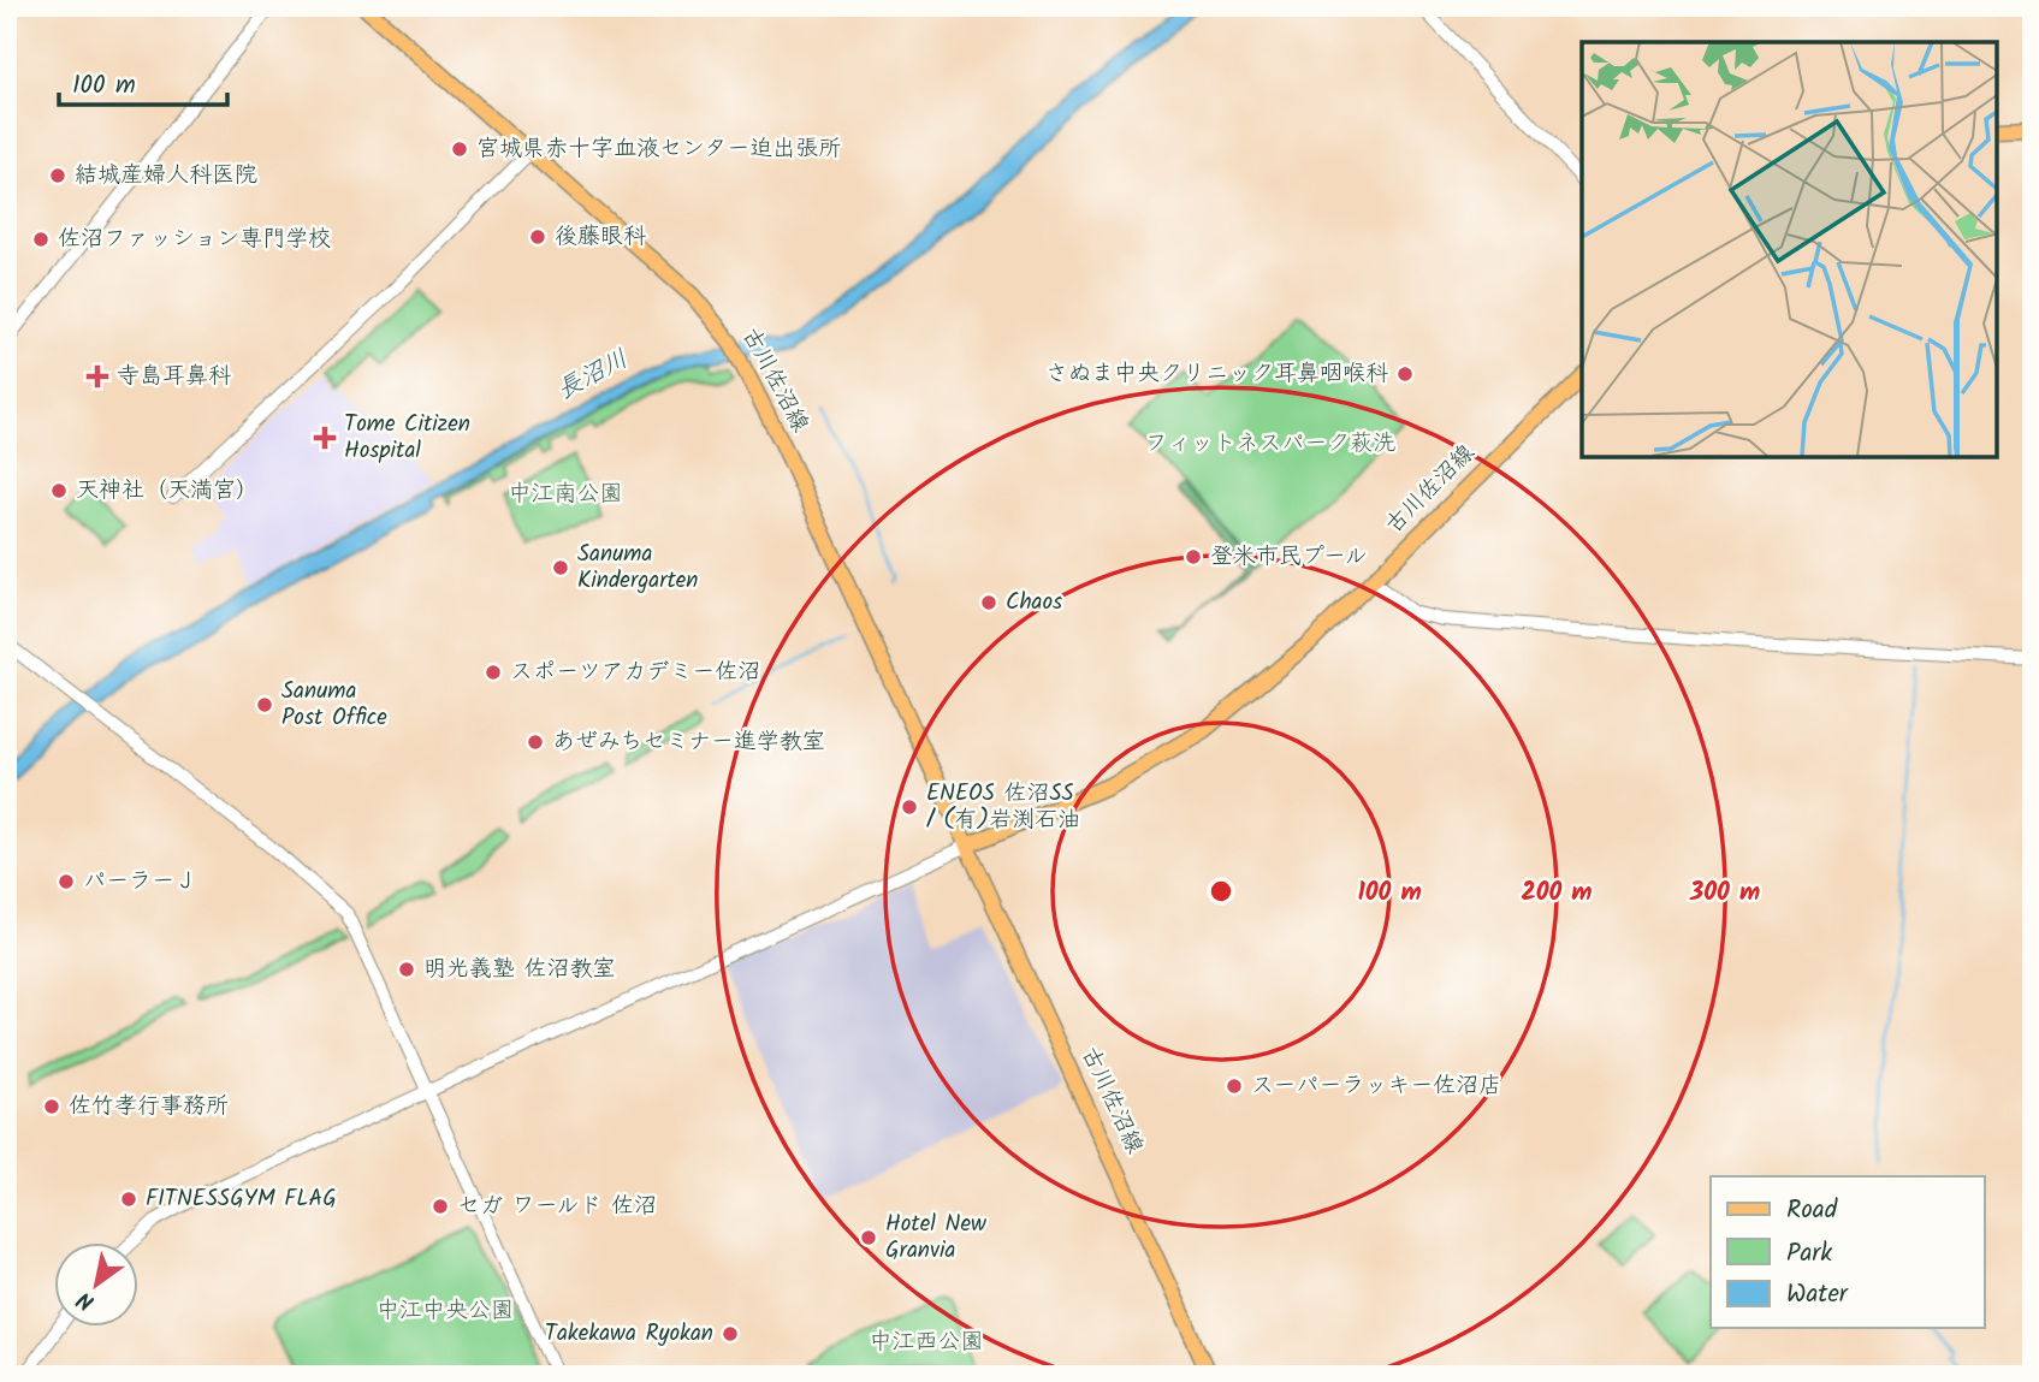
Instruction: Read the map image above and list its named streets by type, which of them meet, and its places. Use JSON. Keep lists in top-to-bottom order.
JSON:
{
  "streets": {
    "main road": ["古川佐沼線"]
  },
  "water": ["長沼川"],
  "parks": [
    "フィットネスパーク萩洗",
    "中江南公園",
    "中江中央公園",
    "中江西公園"
  ],
  "places": {
    "other": [
      "宮城県赤十字血液センター迫出張所",
      "結城産婦人科医院",
      "後藤眼科",
      "佐沼ファッション専門学校",
      "さぬま中央クリニック耳鼻咽喉科",
      "天神社（天満宮）",
      "登米市民プール",
      "Sanuma Kindergarten",
      "Chaos",
      "スポーツアカデミー佐沼",
      "Sanuma Post Office",
      "あぜみちセミナー進学教室",
      "ENEOS 佐沼SS / (有)岩渕石油",
      "パーラーＪ",
      "明光義塾 佐沼教室",
      "スーパーラッキー佐沼店",
      "佐竹孝行事務所",
      "FITNESSGYM FLAG",
      "セガ ワールド 佐沼",
      "Hotel New Granvia",
      "Takekawa Ryokan"
    ],
    "health": ["寺島耳鼻科", "Tome Citizen Hospital"]
  },
  "legend": ["Road", "Park", "Water"],
  "scale_bar": "100 m",
  "north": "bottom left",
  "rings": ["100 m", "200 m", "300 m"]
}
